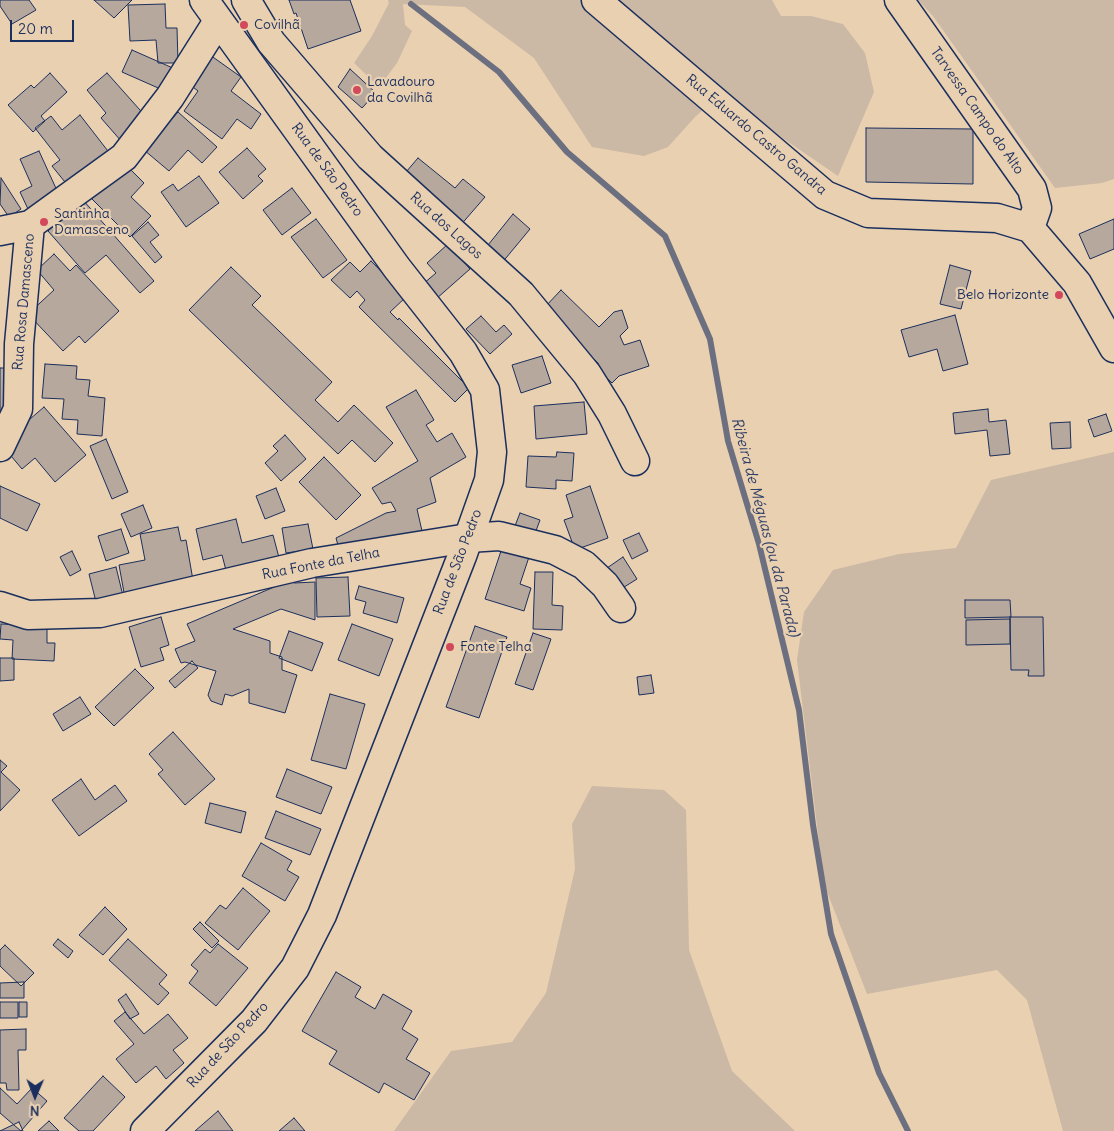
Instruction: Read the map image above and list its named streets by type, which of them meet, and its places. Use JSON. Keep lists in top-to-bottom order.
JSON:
{
  "streets": {
    "street": [
      "Tarvessa Campo do Alto",
      "Rua Eduardo Castro Gandra",
      "Rua de São Pedro",
      "Rua dos Lagos",
      "Rua Rosa Damasceno",
      "Rua Fonte da Telha"
    ]
  },
  "crossings": [
    ["Tarvessa Campo do Alto", "Rua Eduardo Castro Gandra"],
    ["Rua de São Pedro", "Rua Rosa Damasceno"],
    ["Rua de São Pedro", "Rua Fonte da Telha"]
  ],
  "water": ["Ribeira de Méguas (ou da Parada)"],
  "places": [
    "Covilhã",
    "Lavadouro da Covilhã",
    "Santinha Damasceno",
    "Belo Horizonte",
    "Fonte Telha"
  ],
  "scale_bar": "20 m",
  "north": "bottom"
}
